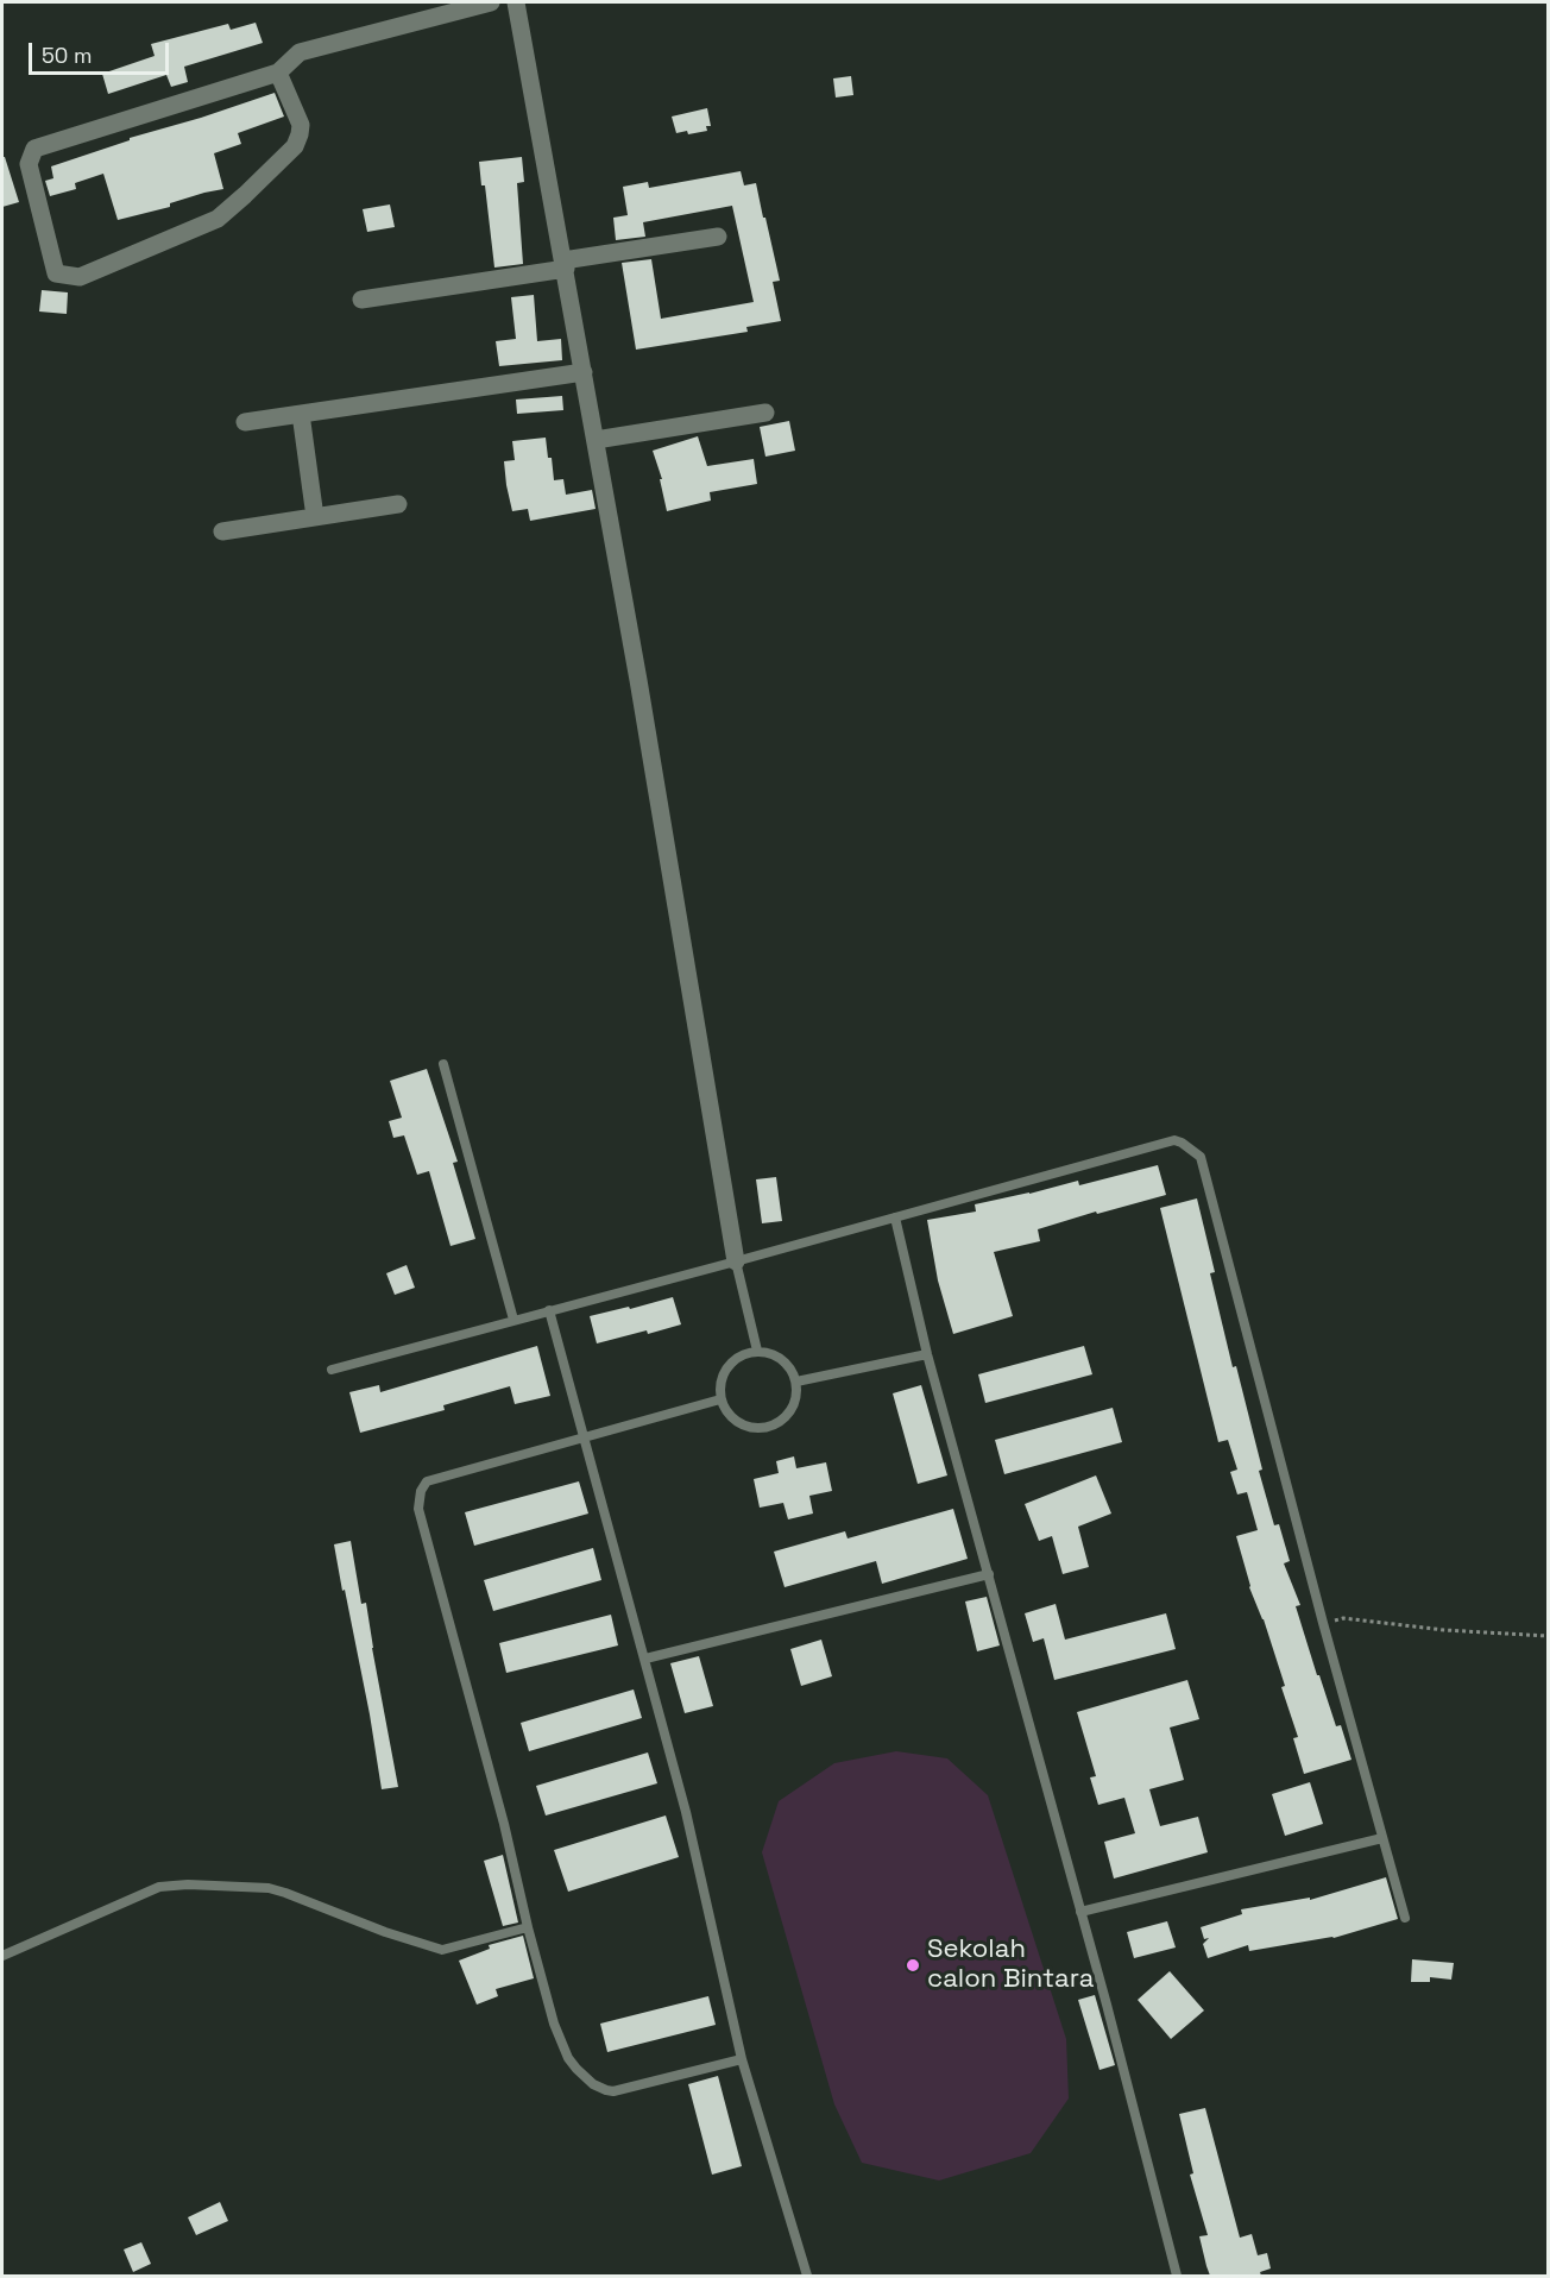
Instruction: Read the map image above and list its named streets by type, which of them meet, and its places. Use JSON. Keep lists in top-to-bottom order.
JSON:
{
  "places": ["Sekolah calon Bintara"],
  "scale_bar": "50 m"
}
